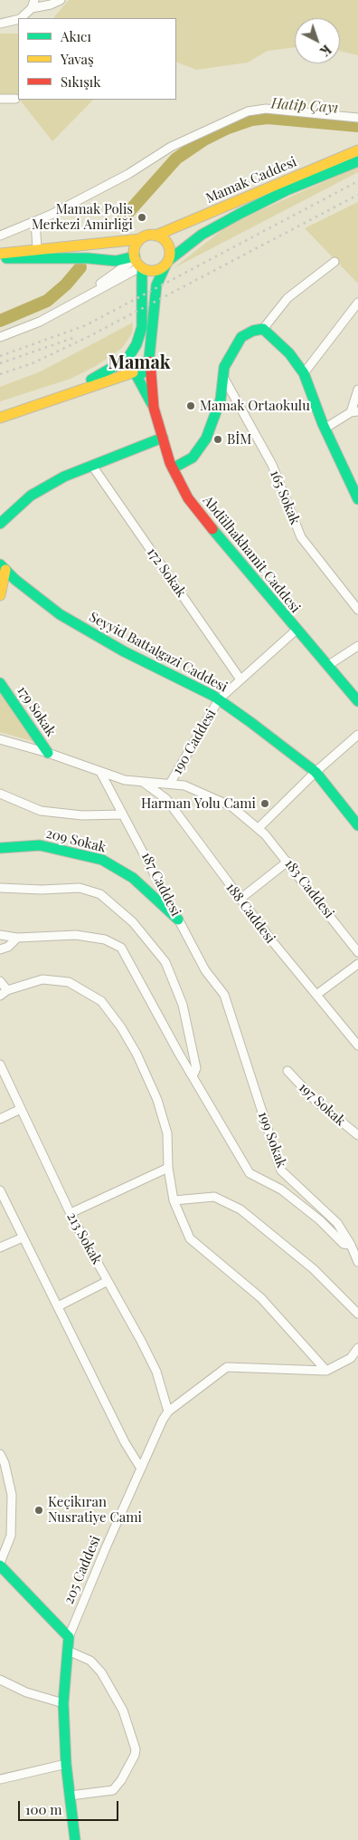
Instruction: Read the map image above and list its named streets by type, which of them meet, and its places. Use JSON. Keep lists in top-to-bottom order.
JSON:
{
  "streets": {
    "main road": [
      "Mamak Caddesi",
      "Abdülhakhamit Caddesi",
      "Seyyid Battalgazi Caddesi",
      "179 Sokak",
      "209 Sokak",
      "205 Caddesi"
    ],
    "street": [
      "165 Sokak",
      "172 Sokak",
      "190 Caddesi",
      "187 Caddesi",
      "183 Caddesi",
      "188 Caddesi",
      "197 Sokak",
      "199 Sokak",
      "213 Sokak"
    ]
  },
  "crossings": [
    ["Mamak Caddesi", "Abdülhakhamit Caddesi"],
    ["Abdülhakhamit Caddesi", "190 Caddesi"],
    ["172 Sokak", "190 Caddesi"],
    ["Seyyid Battalgazi Caddesi", "190 Caddesi"],
    ["179 Sokak", "190 Caddesi"],
    ["179 Sokak", "187 Caddesi"],
    ["179 Sokak", "183 Caddesi"],
    ["179 Sokak", "188 Caddesi"],
    ["190 Caddesi", "183 Caddesi"],
    ["209 Sokak", "187 Caddesi"],
    ["187 Caddesi", "199 Sokak"],
    ["213 Sokak", "205 Caddesi"]
  ],
  "districts": ["Mamak"],
  "water": ["Hatip Çayı"],
  "places": [
    "Mamak Polis Merkezi Amirliği",
    "Mamak Ortaokulu",
    "BİM",
    "Harman Yolu Cami",
    "Keçikıran Nusratiye Cami"
  ],
  "legend": ["Akıcı", "Yavaş", "Sıkışık"],
  "scale_bar": "100 m",
  "north": "bottom right"
}
